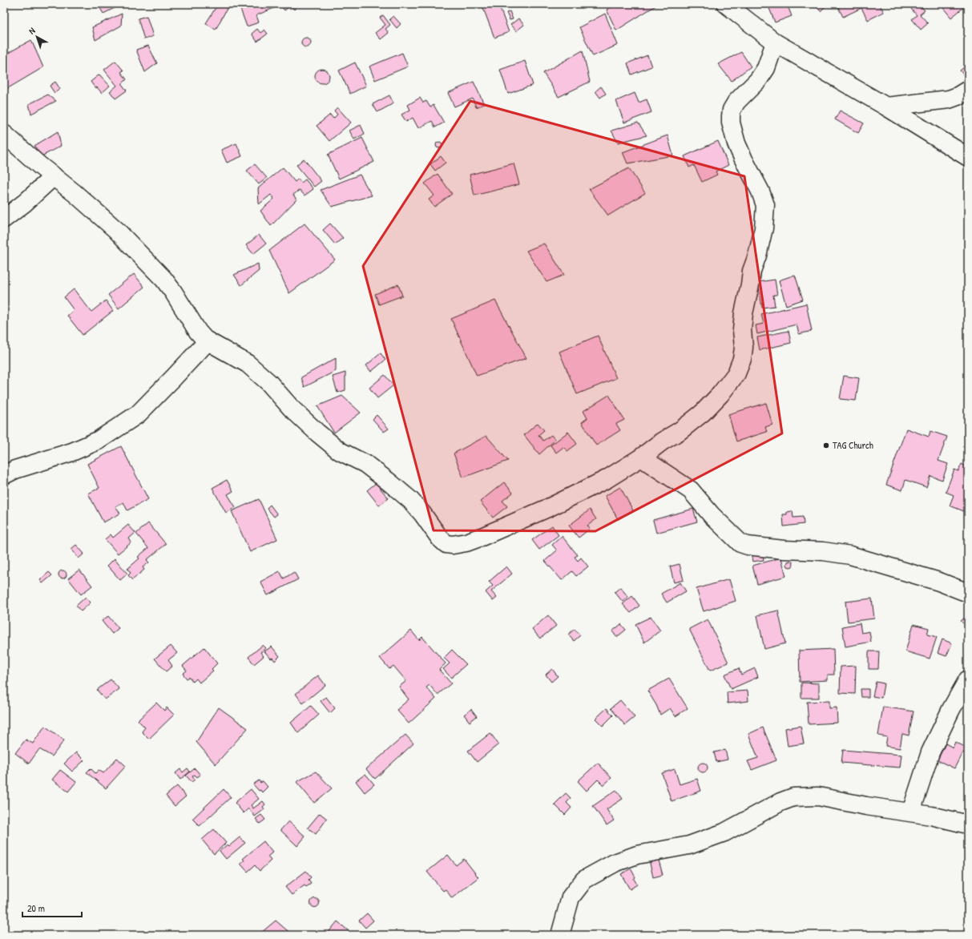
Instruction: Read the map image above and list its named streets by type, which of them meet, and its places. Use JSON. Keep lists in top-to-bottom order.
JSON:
{
  "places": ["TAG Church"],
  "scale_bar": "20 m",
  "north": "top left"
}
